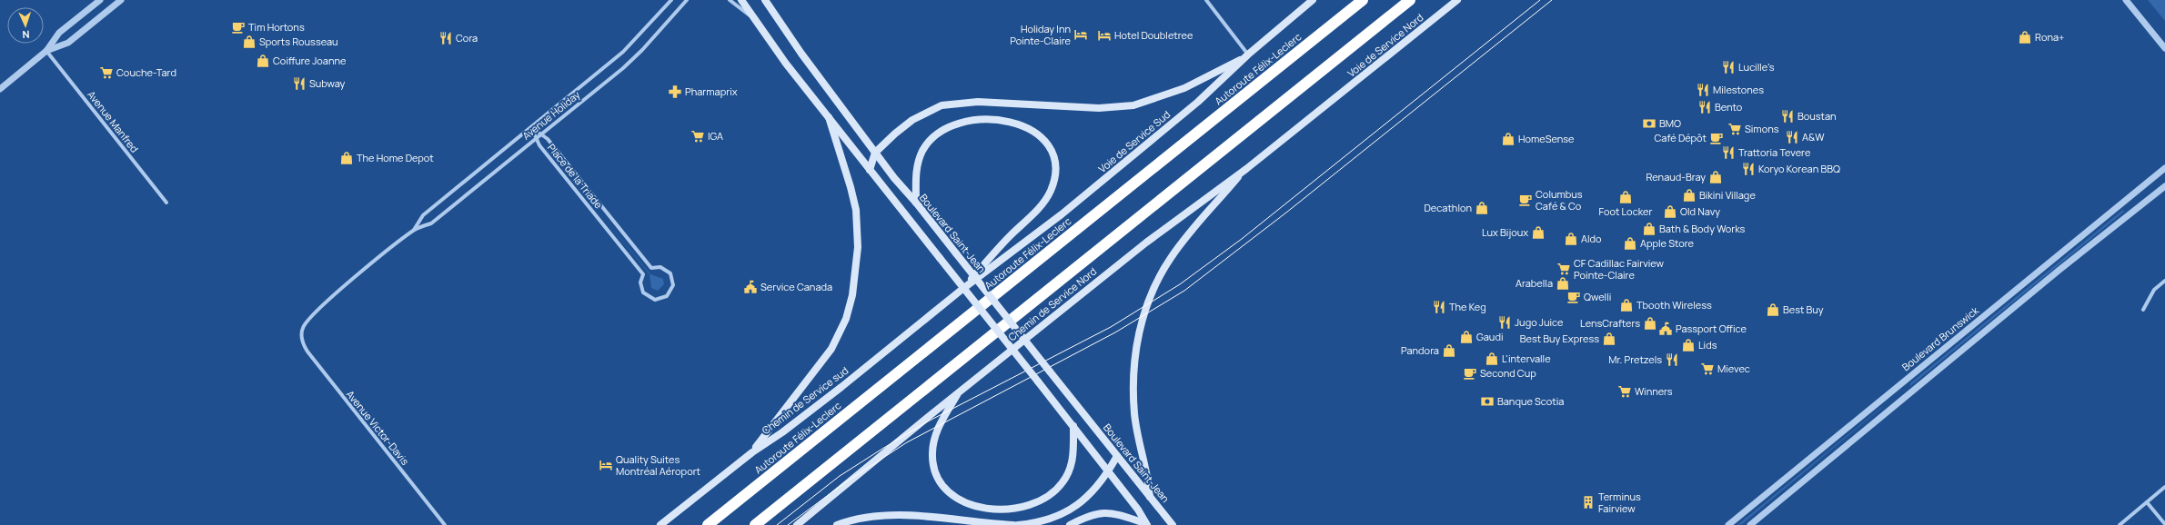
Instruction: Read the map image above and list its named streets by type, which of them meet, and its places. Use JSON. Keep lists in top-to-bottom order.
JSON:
{
  "streets": {
    "highway": ["Autoroute Félix-Leclerc"],
    "main road": [
      "Voie de Service Nord",
      "Voie de Service Sud",
      "Boulevard Saint-Jean",
      "Chemin de Service Nord",
      "Chemin de Service sud"
    ],
    "street": [
      "Avenue Holiday",
      "Avenue Manfred",
      "Place de la Triade",
      "Boulevard Brunswick",
      "Avenue Victor-Davis"
    ]
  },
  "crossings": [
    ["Voie de Service Nord", "Chemin de Service Nord"],
    ["Avenue Holiday", "Place de la Triade"],
    ["Avenue Holiday", "Avenue Victor-Davis"],
    ["Voie de Service Sud", "Chemin de Service sud"]
  ],
  "places": {
    "cafe": [
      "Tim Hortons",
      "Café Dépôt",
      "Columbus Café & Co",
      "Qwelli",
      "Second Cup"
    ],
    "hotel": ["Holiday Inn Pointe-Claire", "Hotel Doubletree", "Quality Suites Montréal Aéroport"],
    "shop": [
      "Rona+",
      "Sports Rousseau",
      "Coiffure Joanne",
      "HomeSense",
      "The Home Depot",
      "Renaud-Bray",
      "Bikini Village",
      "Foot Locker",
      "Decathlon",
      "Old Navy",
      "Bath & Body Works",
      "Lux Bijoux",
      "Aldo",
      "Apple Store",
      "Arabella",
      "Tbooth Wireless",
      "Best Buy",
      "LensCrafters",
      "Gaudi",
      "Best Buy Express",
      "Lids",
      "Pandora",
      "L'intervalle"
    ],
    "restaurant": [
      "Cora",
      "Lucille's",
      "Subway",
      "Milestones",
      "Bento",
      "Boustan",
      "A&W",
      "Trattoria Tevere",
      "Koryo Korean BBQ",
      "The Keg",
      "Jugo Juice",
      "Mr. Pretzels"
    ],
    "supermarket": [
      "Couche-Tard",
      "Simons",
      "IGA",
      "CF Cadillac Fairview Pointe-Claire",
      "Mievec",
      "Winners"
    ],
    "pharmacy": ["Pharmaprix"],
    "bank": ["BMO", "Banque Scotia"],
    "public building": ["Service Canada", "Passport Office"],
    "building": ["Terminus Fairview"]
  },
  "north": "bottom"
}
